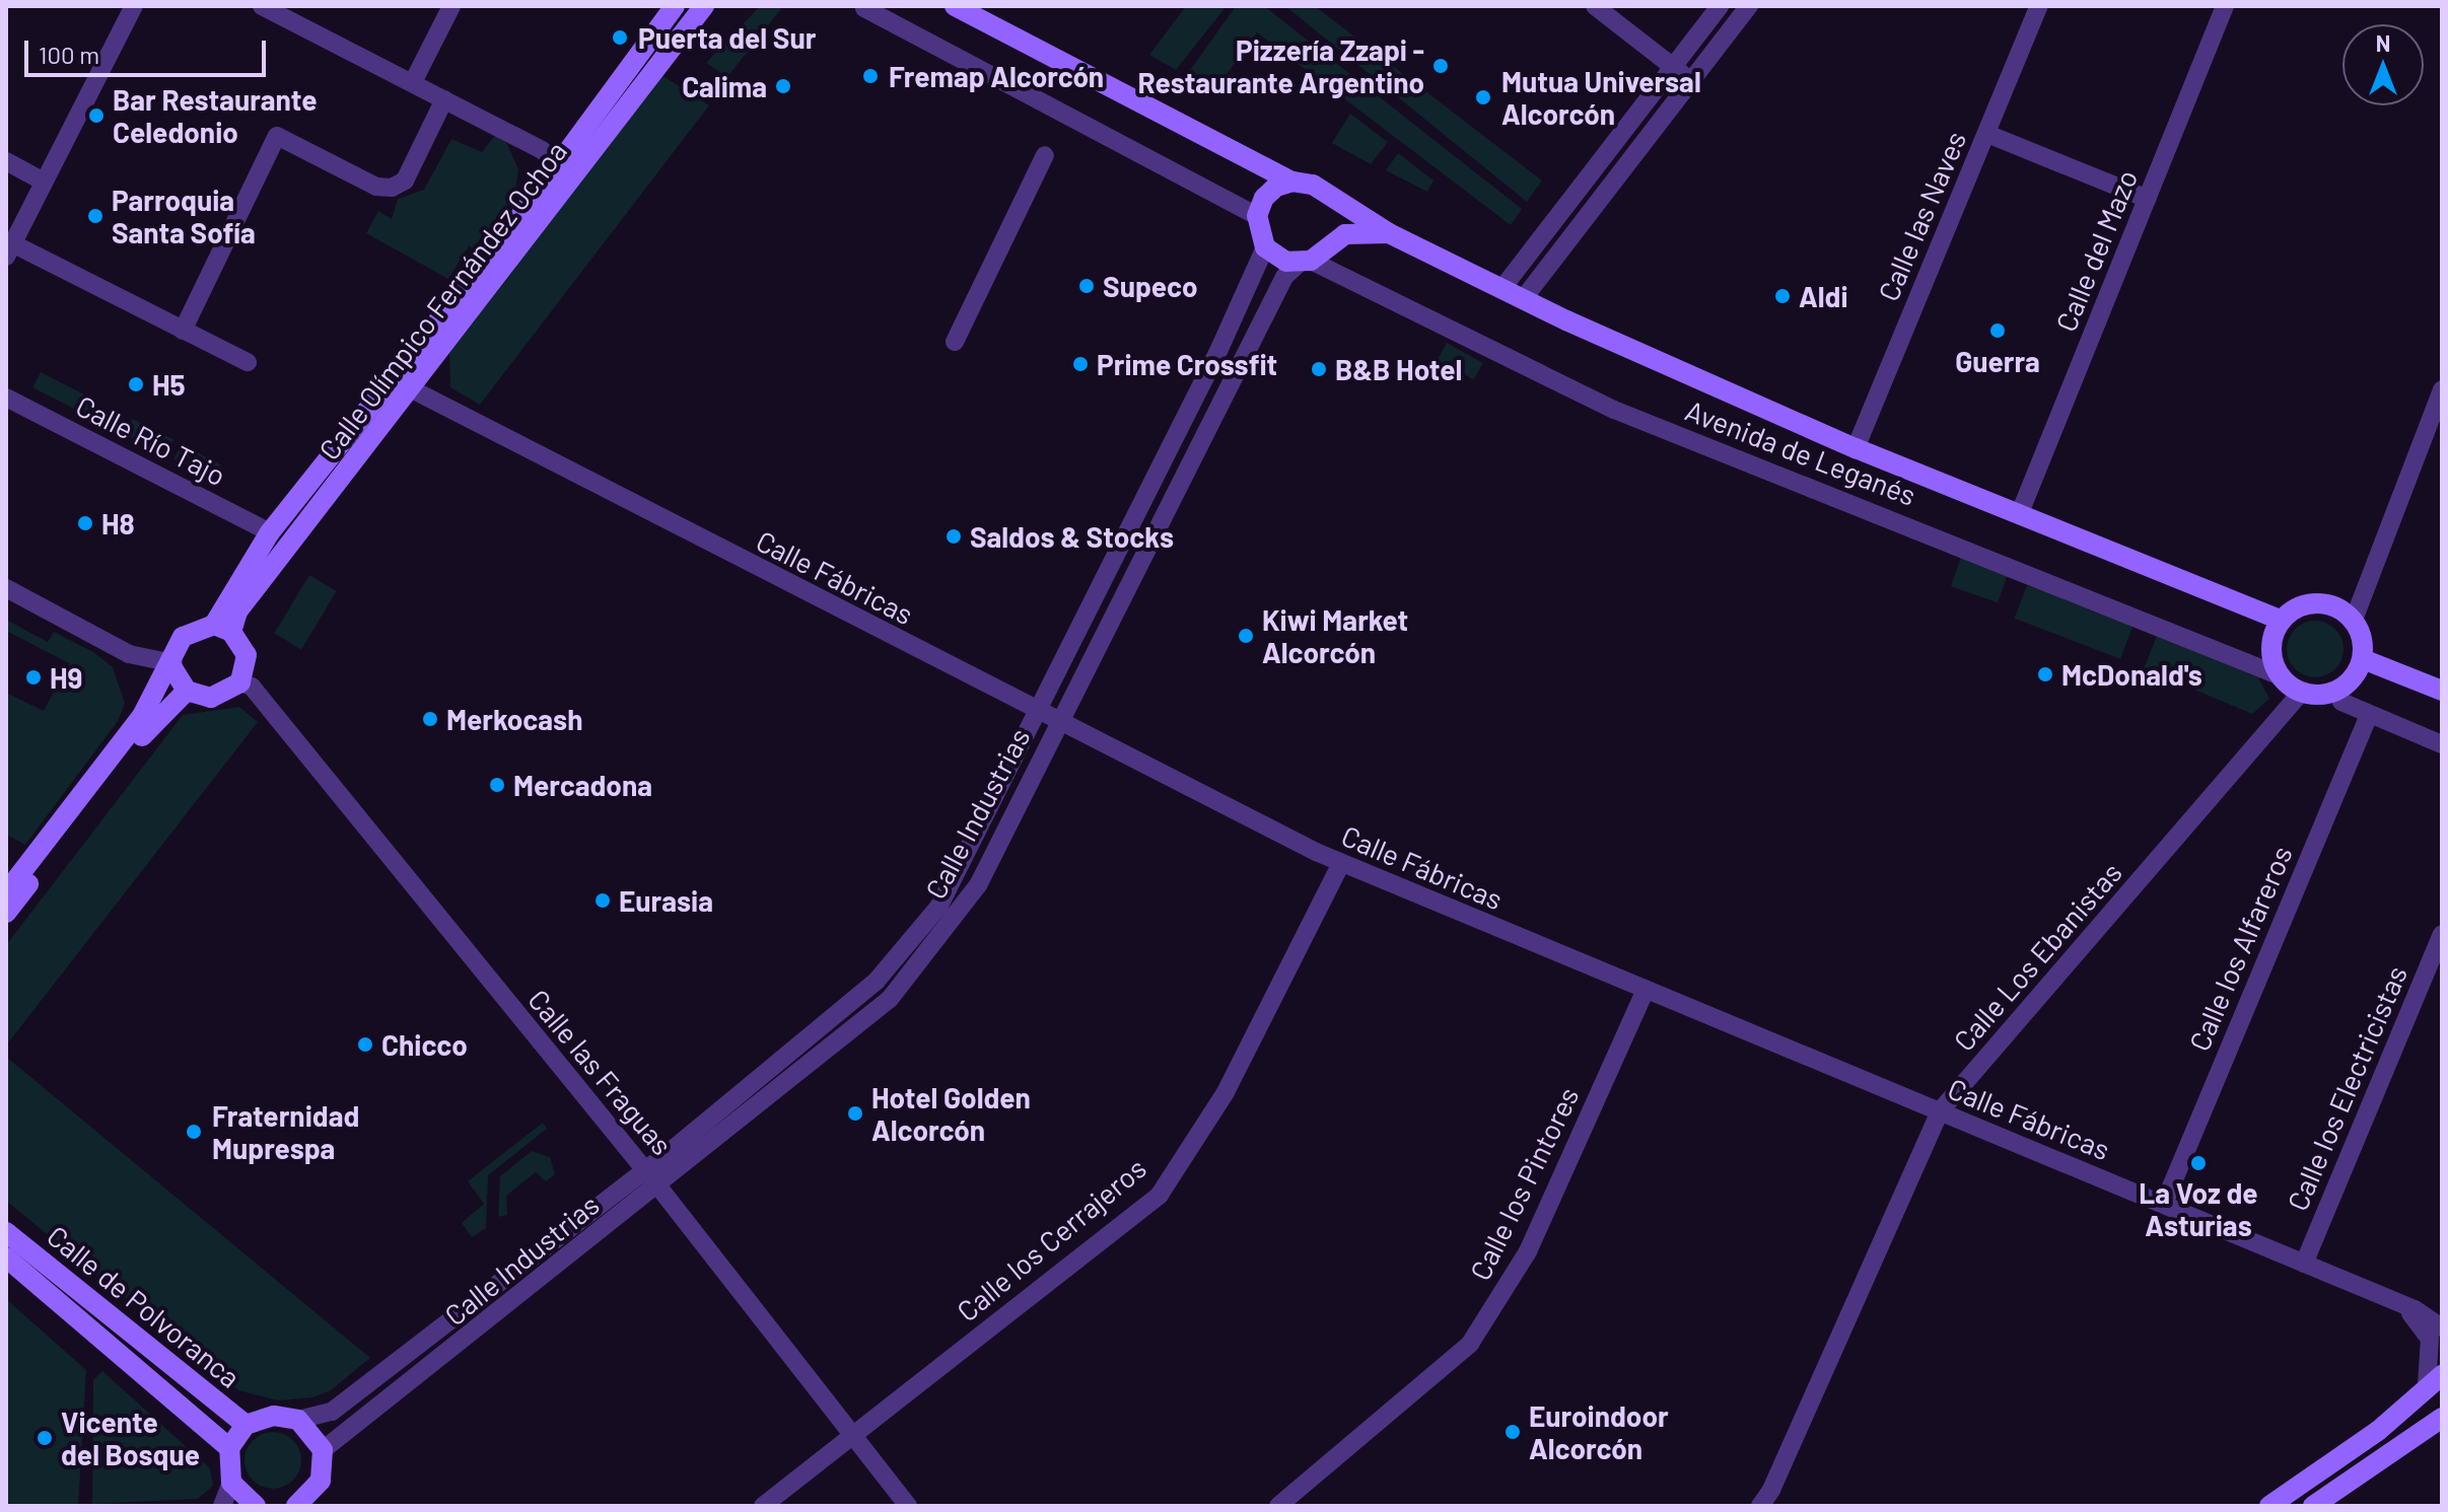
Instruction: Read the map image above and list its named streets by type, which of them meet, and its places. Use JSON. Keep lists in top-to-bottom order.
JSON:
{
  "streets": {
    "street": [
      "Calle las Naves",
      "Calle del Mazo",
      "Calle Olímpico Fernández Ochoa",
      "Calle Río Tajo",
      "Avenida de Leganés",
      "Calle Fábricas",
      "Calle Industrias",
      "Calle los Alfareros",
      "Calle Los Ebanistas",
      "Calle las Fraguas",
      "Calle los Electricistas",
      "Calle los Pintores",
      "Calle los Cerrajeros",
      "Calle de Polvoranca"
    ]
  },
  "crossings": [
    ["Calle las Naves", "Avenida de Leganés"],
    ["Calle del Mazo", "Avenida de Leganés"],
    ["Calle Olímpico Fernández Ochoa", "Calle Río Tajo"],
    ["Calle Olímpico Fernández Ochoa", "Calle Fábricas"],
    ["Calle Olímpico Fernández Ochoa", "Calle las Fraguas"],
    ["Avenida de Leganés", "Calle Industrias"],
    ["Avenida de Leganés", "Calle Los Ebanistas"],
    ["Calle Fábricas", "Calle Industrias"],
    ["Calle Fábricas", "Calle los Alfareros"],
    ["Calle Fábricas", "Calle Los Ebanistas"],
    ["Calle Fábricas", "Calle los Electricistas"],
    ["Calle Fábricas", "Calle los Pintores"],
    ["Calle Fábricas", "Calle los Cerrajeros"],
    ["Calle Industrias", "Calle las Fraguas"],
    ["Calle las Fraguas", "Calle los Cerrajeros"]
  ],
  "places": [
    "Puerta del Sur",
    "Pizzería Zzapi - Restaurante Argentino",
    "Fremap Alcorcón",
    "Calima",
    "Mutua Universal Alcorcón",
    "Bar Restaurante Celedonio",
    "Parroquia Santa Sofía",
    "Supeco",
    "Aldi",
    "Guerra",
    "Prime Crossfit",
    "B&B Hotel",
    "H5",
    "H8",
    "Saldos & Stocks",
    "Kiwi Market Alcorcón",
    "McDonald's",
    "H9",
    "Merkocash",
    "Mercadona",
    "Eurasia",
    "Chicco",
    "Hotel Golden Alcorcón",
    "Fraternidad Muprespa",
    "La Voz de Asturias",
    "Euroindoor Alcorcón",
    "Vicente del Bosque"
  ],
  "scale_bar": "100 m",
  "north": "top"
}
